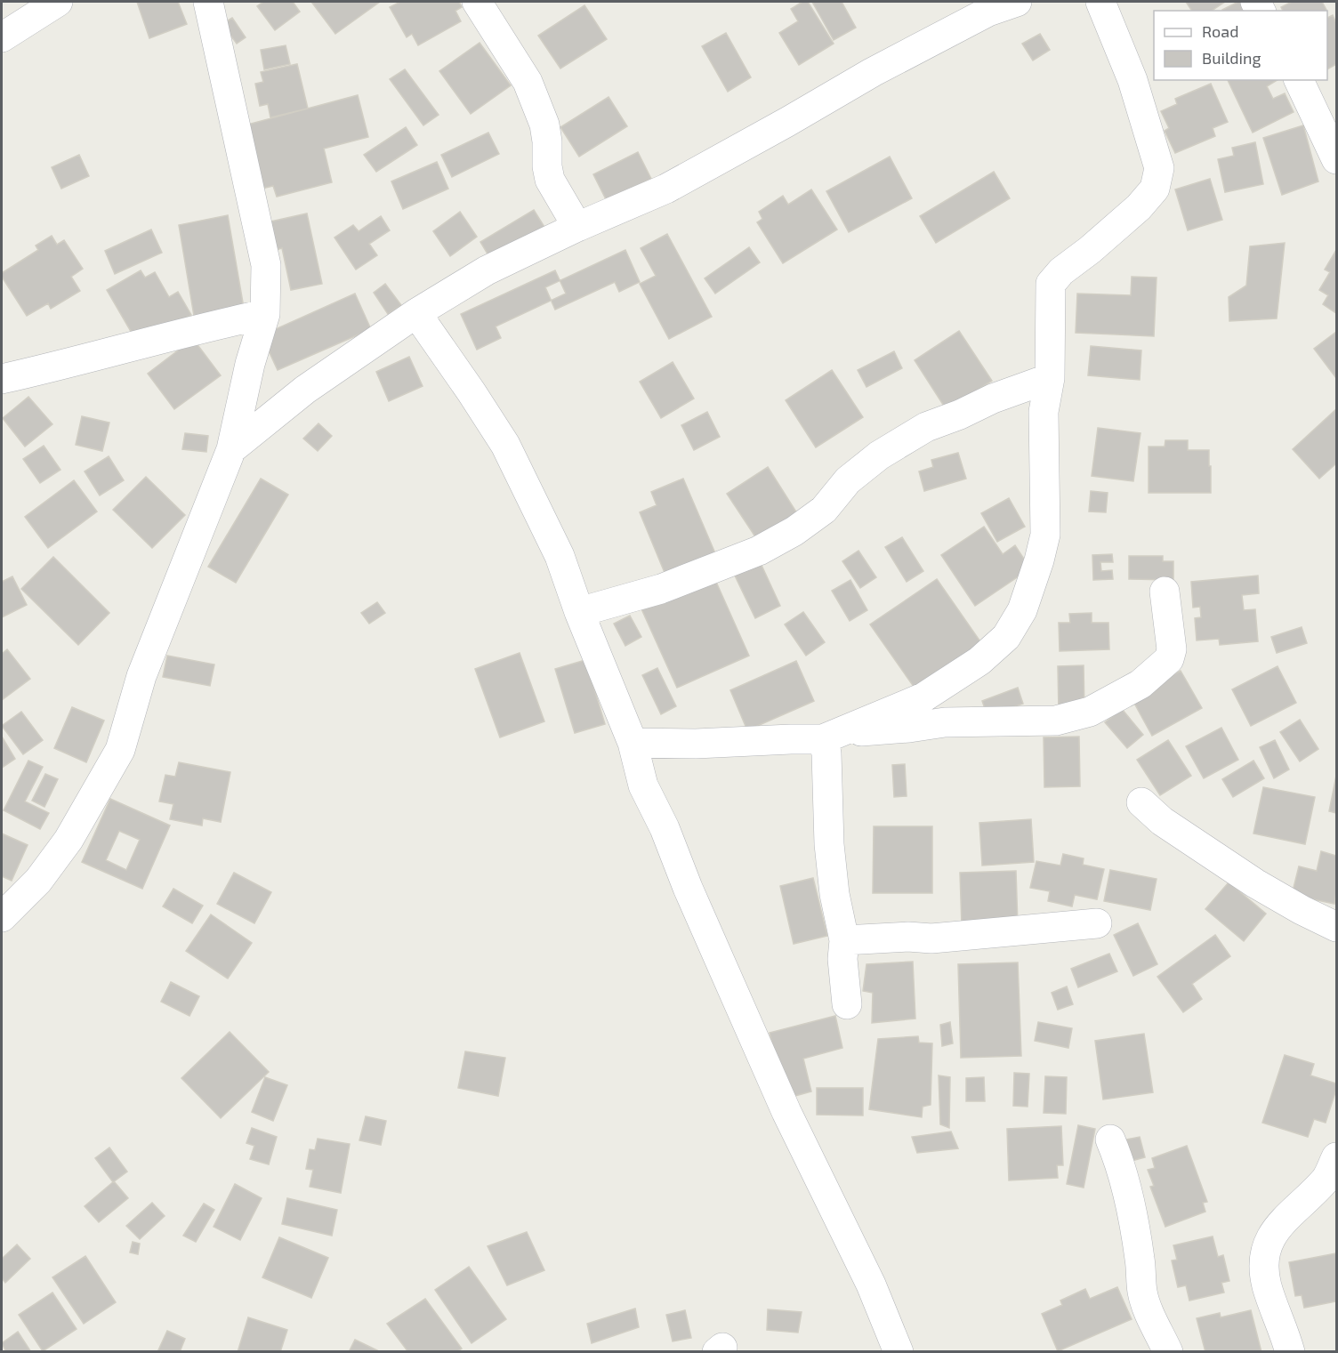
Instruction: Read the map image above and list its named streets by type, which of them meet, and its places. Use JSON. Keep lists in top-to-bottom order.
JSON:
{
  "legend": ["Road", "Building"]
}
